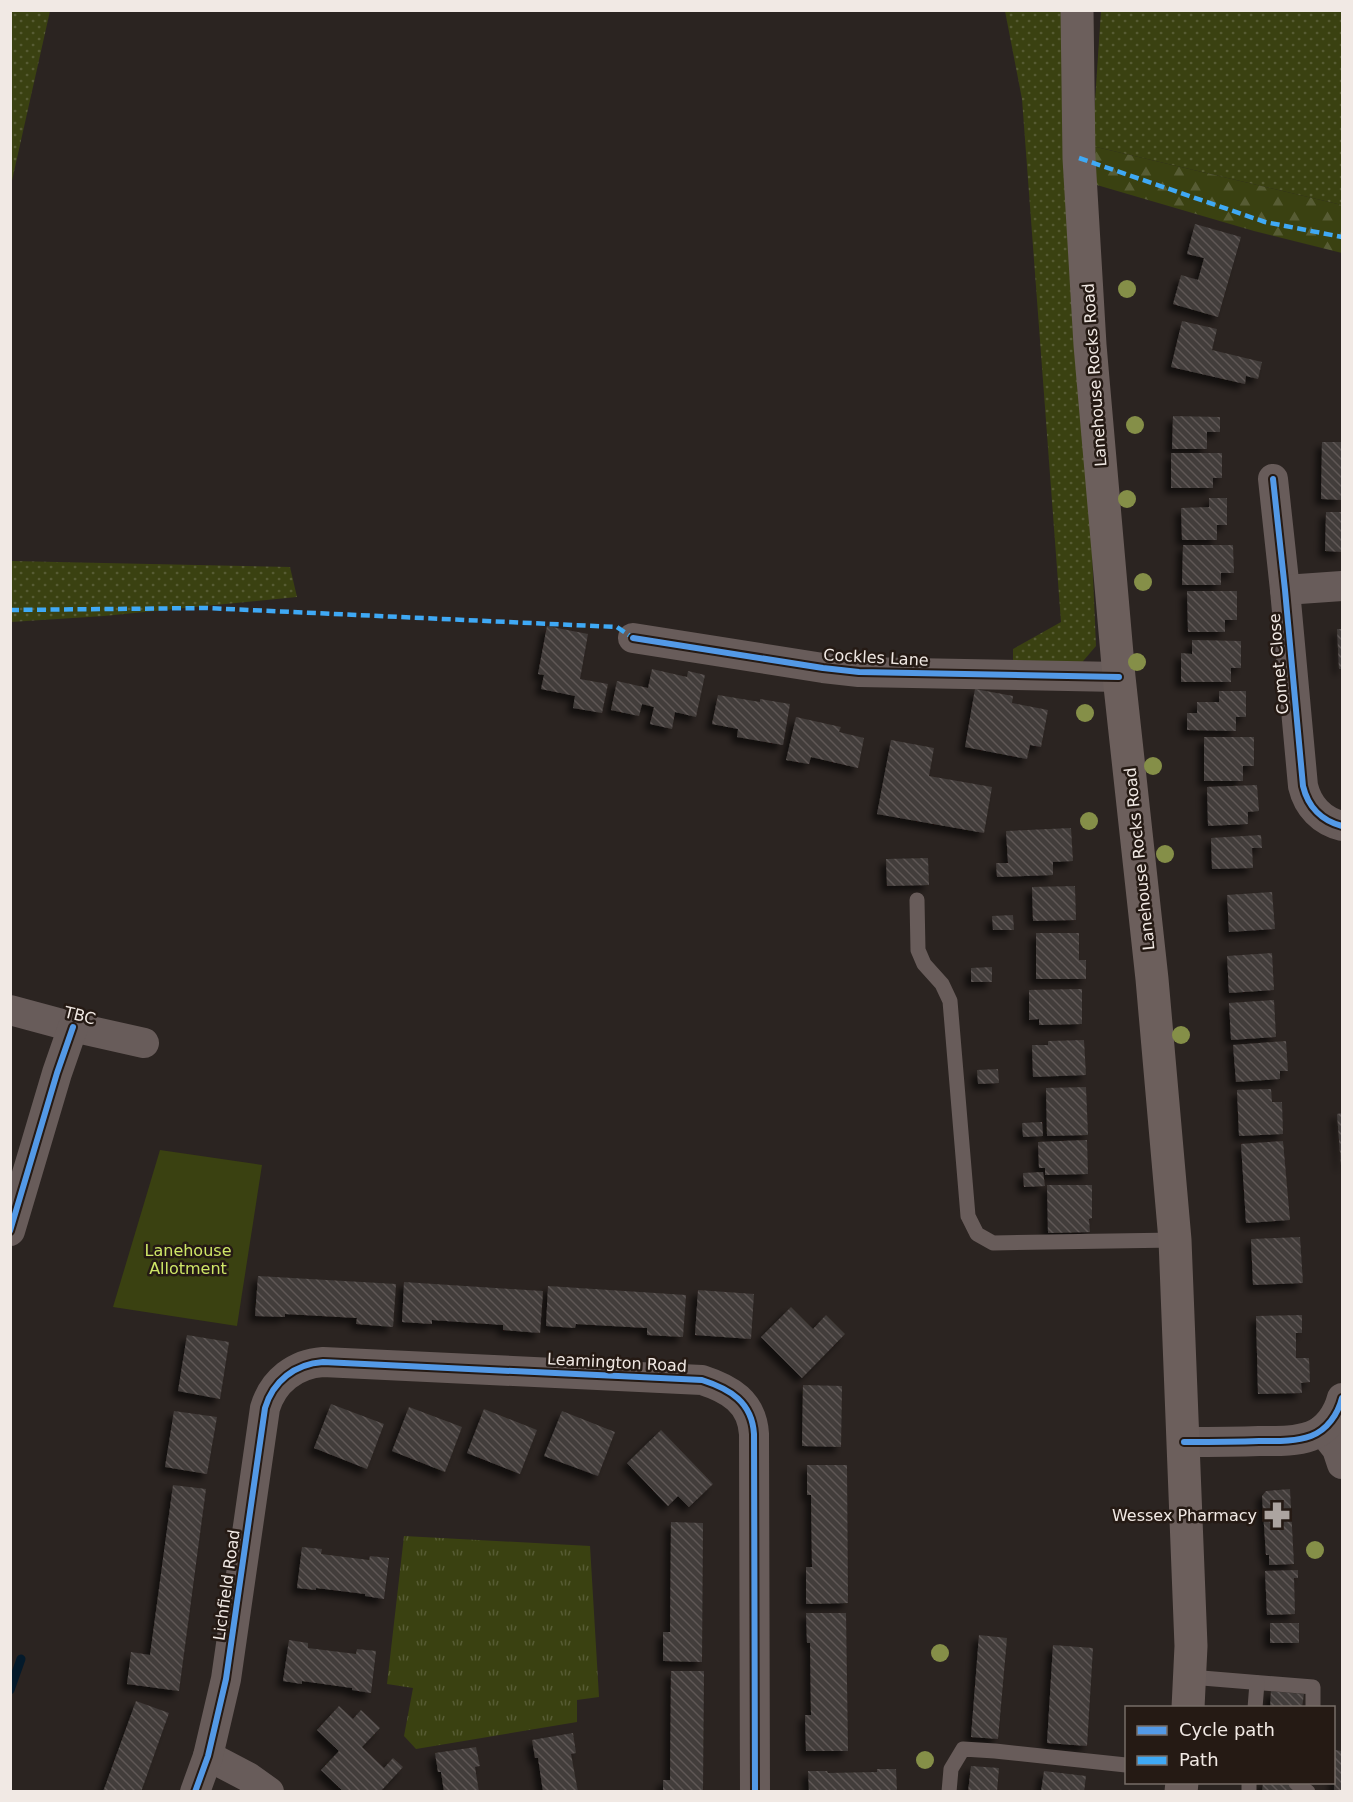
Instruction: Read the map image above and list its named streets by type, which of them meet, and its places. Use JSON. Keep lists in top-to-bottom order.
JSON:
{
  "streets": {
    "main road": ["Lanehouse Rocks Road"],
    "street": [
      "Cockles Lane",
      "Comet Close",
      "TBC",
      "Leamington Road",
      "Lichfield Road"
    ]
  },
  "crossings": [
    ["Lanehouse Rocks Road", "Cockles Lane"],
    ["Leamington Road", "Lichfield Road"]
  ],
  "parks": ["Lanehouse Allotment"],
  "places": {
    "pharmacy": ["Wessex Pharmacy"]
  },
  "legend": ["Cycle path", "Path"]
}
